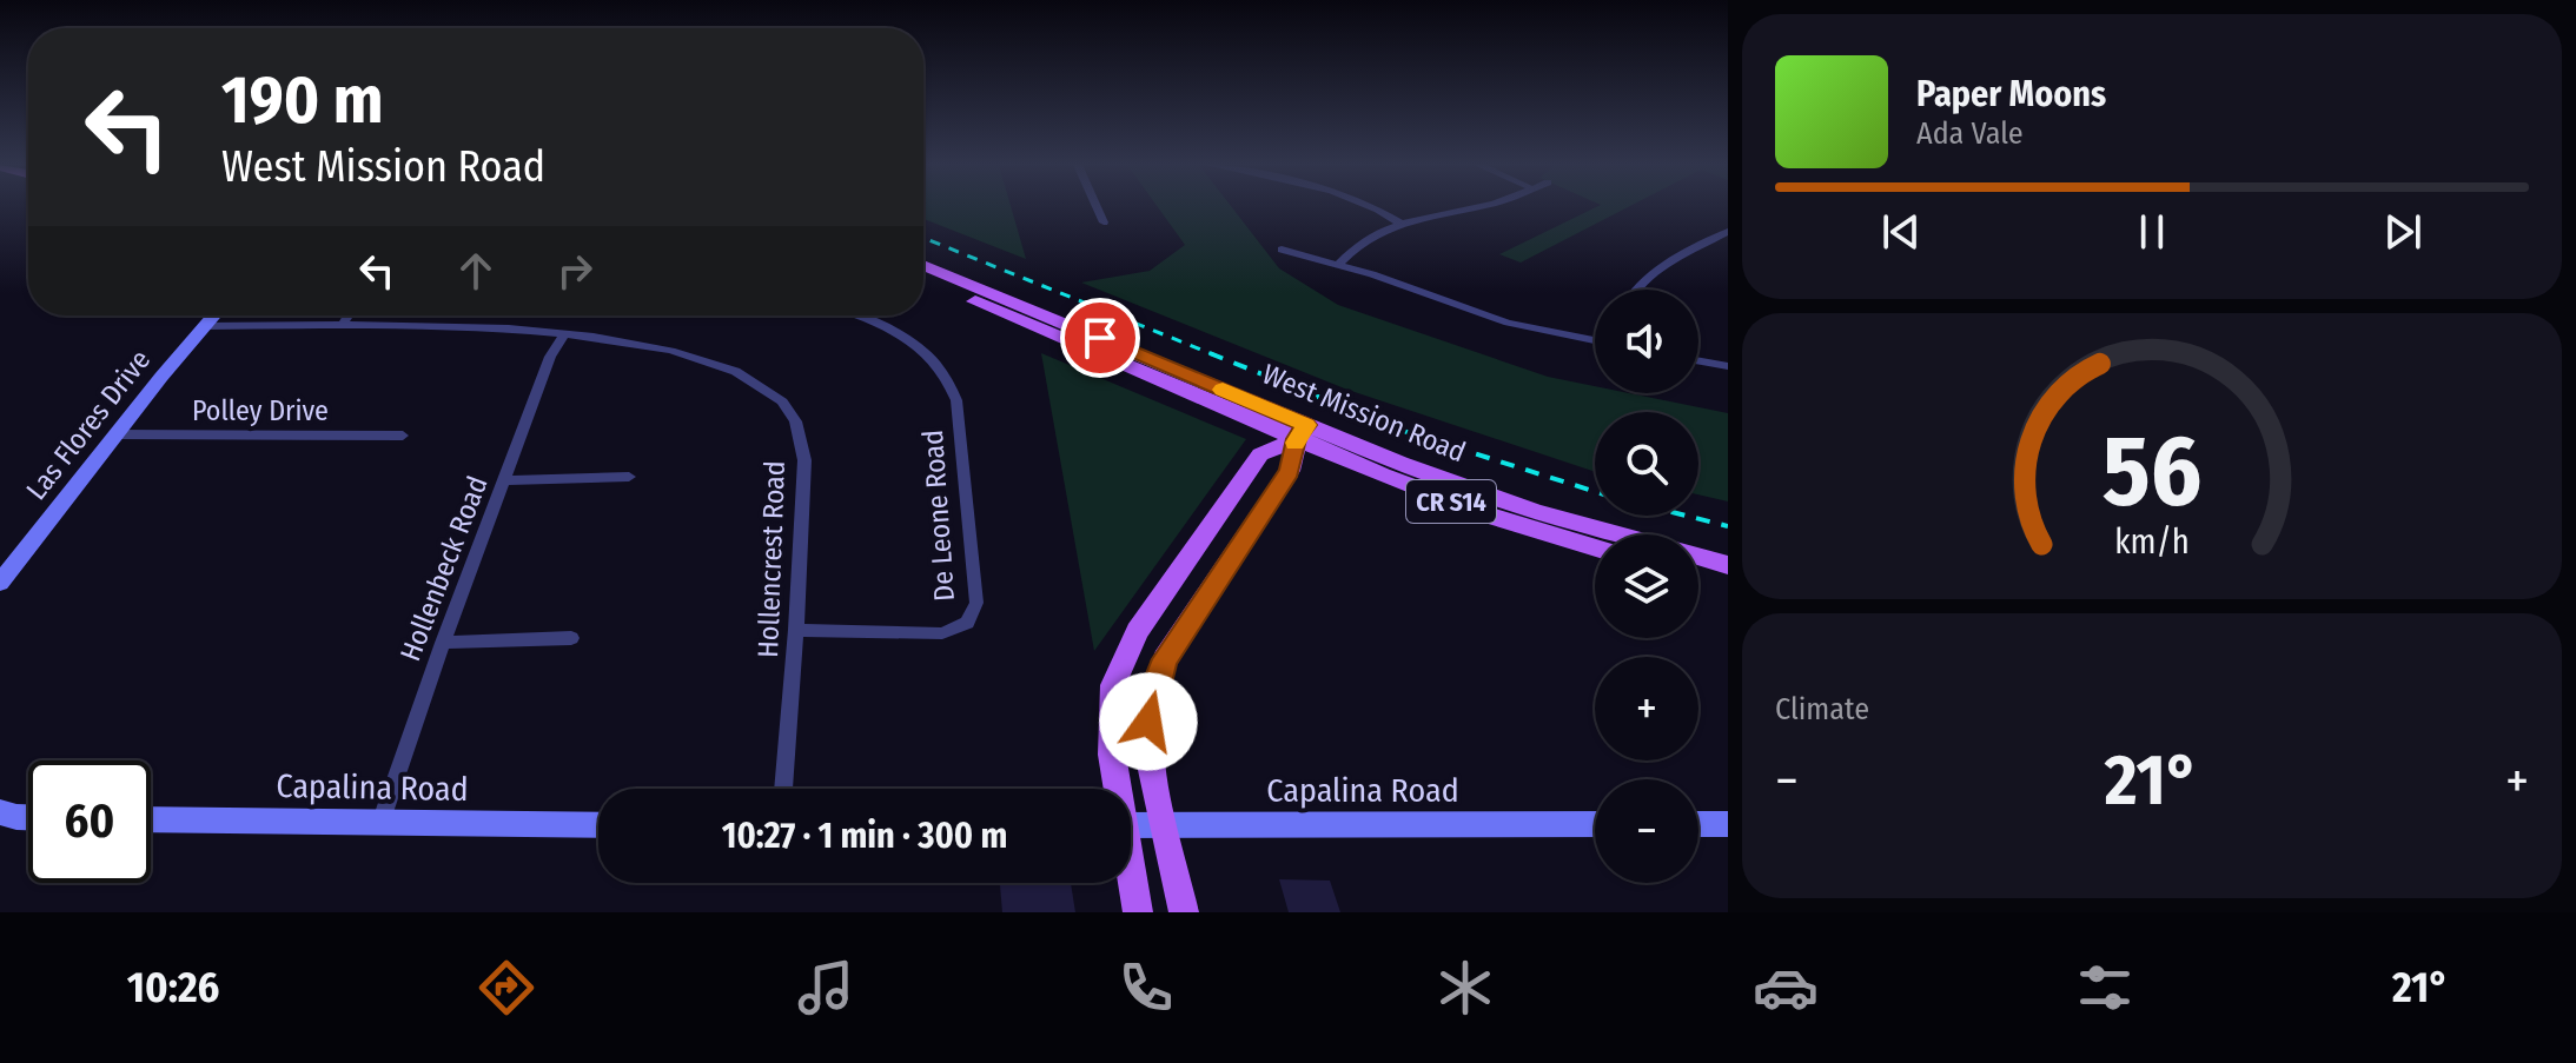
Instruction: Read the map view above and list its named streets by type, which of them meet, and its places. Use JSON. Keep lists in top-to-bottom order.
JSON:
{
  "streets": {
    "main road": ["West Mission Road", "CR S14"],
    "street": [
      "Polley Drive",
      "Las Flores Drive",
      "De Leone Road",
      "Hollencrest Road",
      "Hollenbeck Road",
      "Capalina Road"
    ]
  },
  "crossings": [
    ["Polley Drive", "Las Flores Drive"],
    ["West Mission Road", "CR S14"],
    ["Las Flores Drive", "Hollencrest Road"],
    ["De Leone Road", "Hollencrest Road"],
    ["Hollencrest Road", "Hollenbeck Road"],
    ["Hollenbeck Road", "Capalina Road"]
  ],
  "page": {
    "turn": ["190 m", "West Mission Road"],
    "song": ["Paper Moons", "Ada Vale"],
    "map_buttons": ["+", "−"],
    "tile": "Climate",
    "heat": ["−", "21°", "+"],
    "limit": "60",
    "trip": "10:27 · 1 min · 300 m",
    "tabs": ["10:26", "21°"],
    "gauge": ["56", "km/h"]
  }
}
